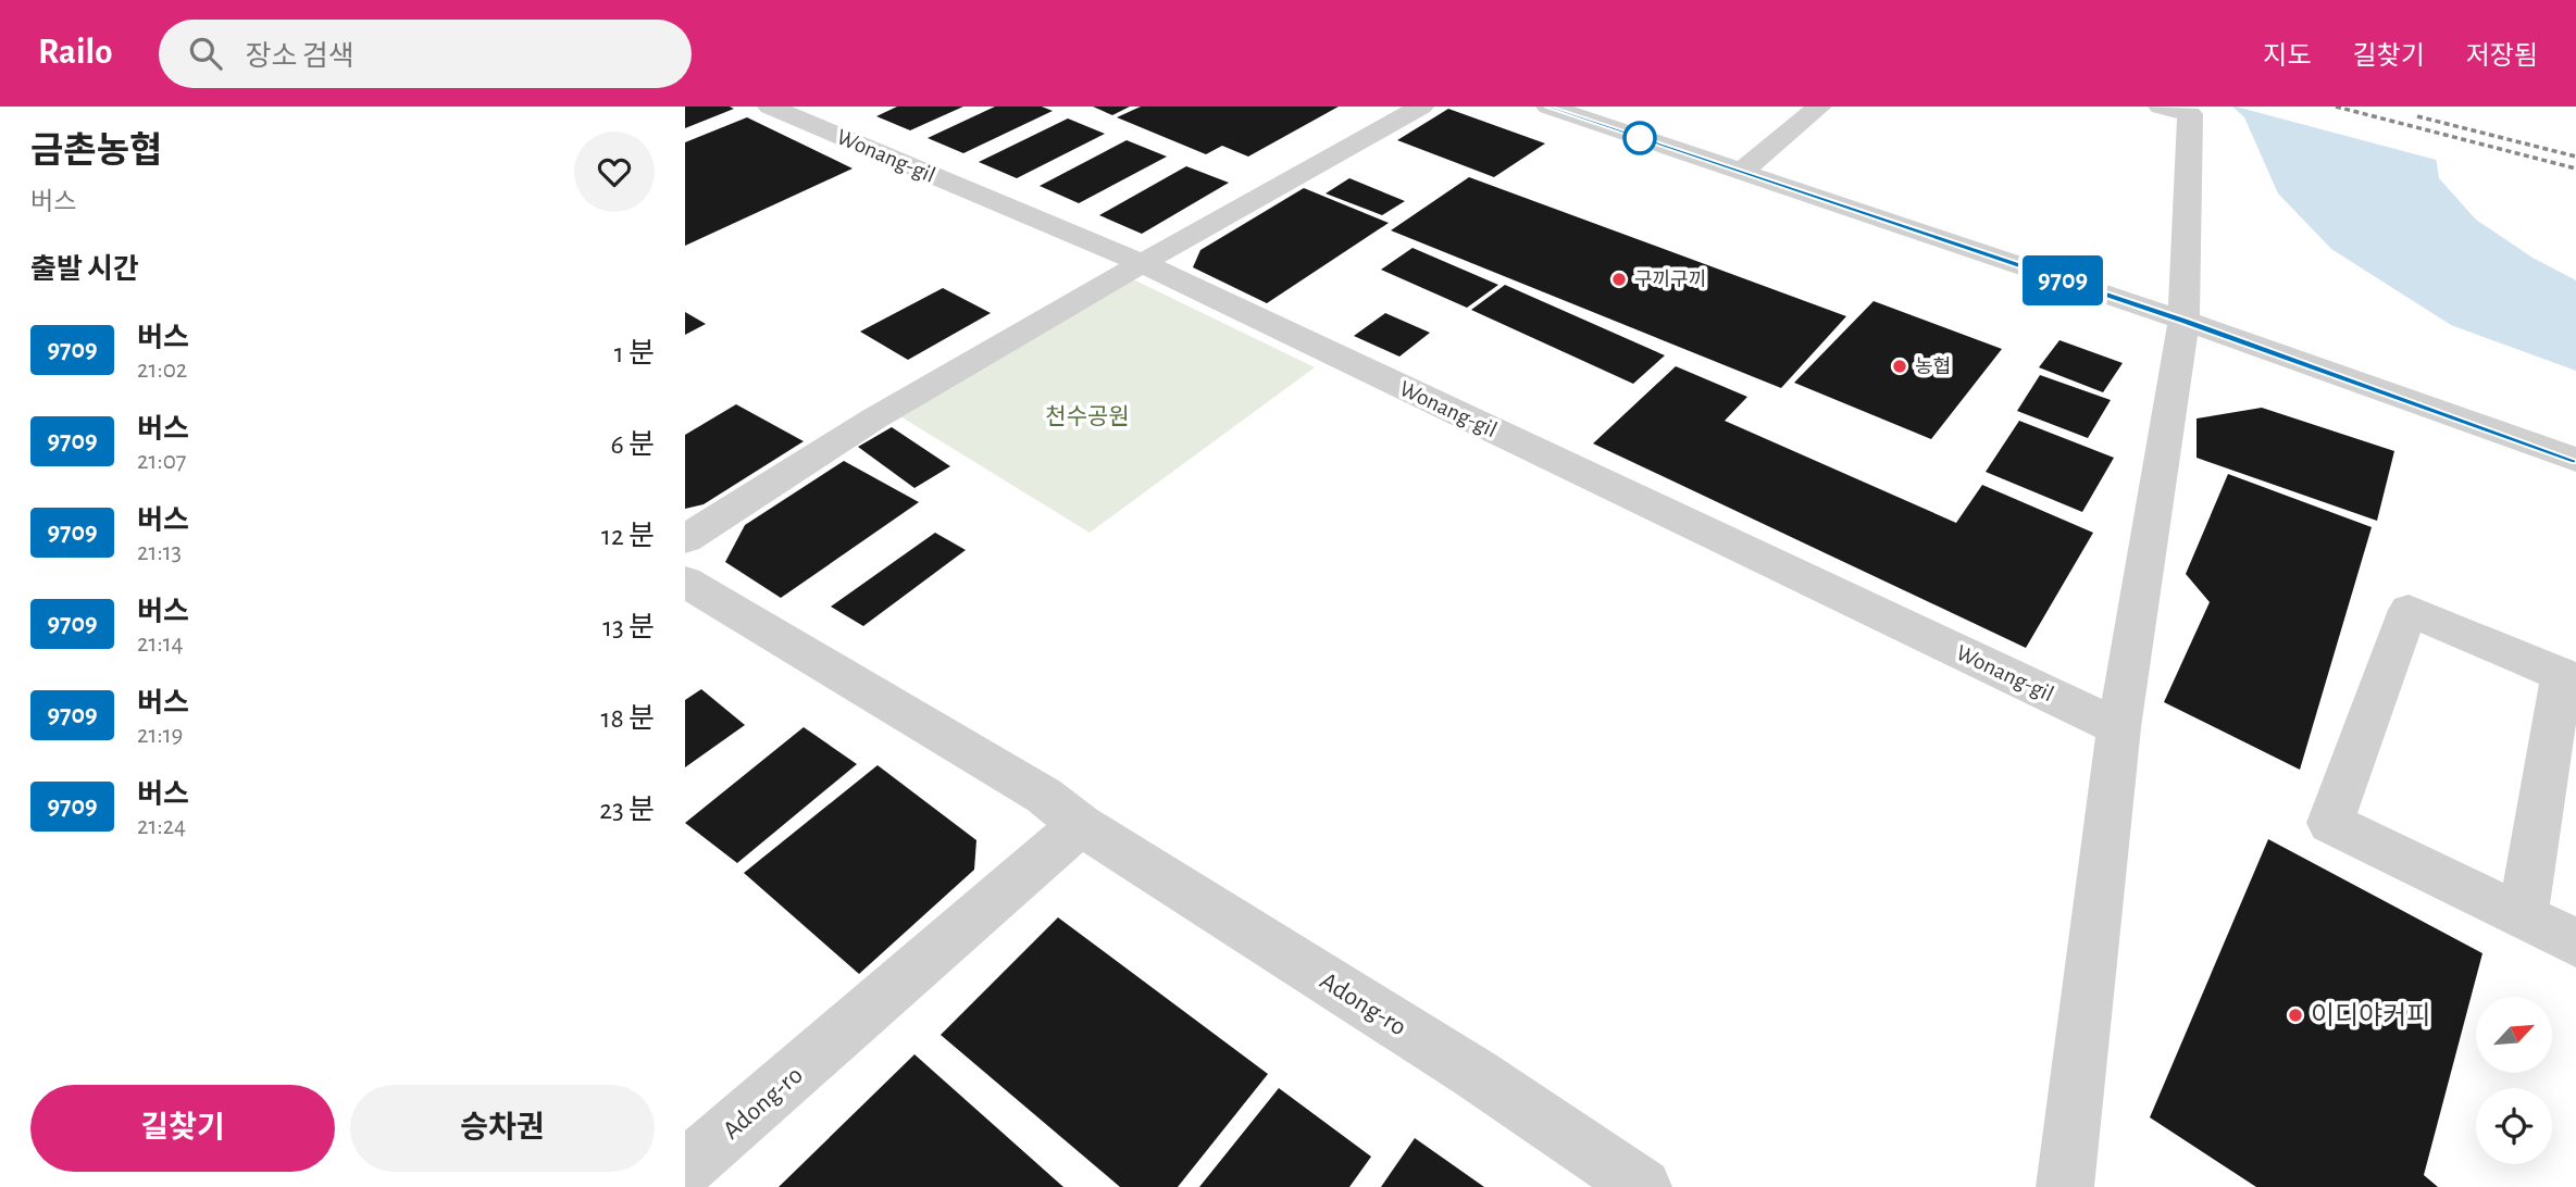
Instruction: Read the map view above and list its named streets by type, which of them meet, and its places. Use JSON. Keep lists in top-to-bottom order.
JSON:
{
  "streets": {
    "street": ["Wonang-gil", "Adong-ro"]
  },
  "parks": ["천수공원"],
  "places": ["구끼구끼", "농협", "이디야커피"],
  "lines": ["bus line 9709"],
  "north": "top right",
  "page": {
    "header": "Railo",
    "search": "장소 검색",
    "nav": ["지도", "길찾기", "저장됨"],
    "heading": [
      ["금촌농협", "버스"],
      "출발 시간"
    ],
    "on_map": "9709",
    "list": [
      {
        "mark": "9709",
        "name": "버스",
        "note": "21:02",
        "value": "1 분"
      },
      {
        "mark": "9709",
        "name": "버스",
        "note": "21:07",
        "value": "6 분"
      },
      {
        "mark": "9709",
        "name": "버스",
        "note": "21:13",
        "value": "12 분"
      },
      {
        "mark": "9709",
        "name": "버스",
        "note": "21:14",
        "value": "13 분"
      },
      {
        "mark": "9709",
        "name": "버스",
        "note": "21:19",
        "value": "18 분"
      },
      {
        "mark": "9709",
        "name": "버스",
        "note": "21:24",
        "value": "23 분"
      }
    ],
    "buttons": ["길찾기", "승차권"]
  }
}
